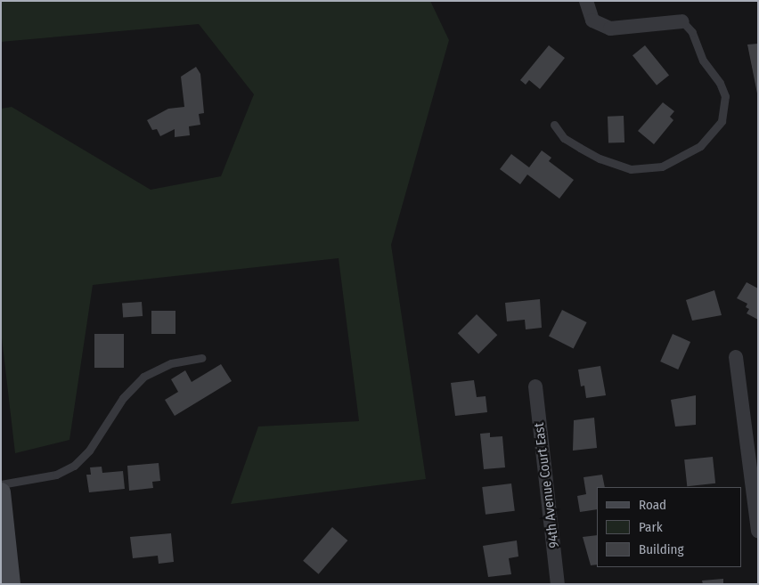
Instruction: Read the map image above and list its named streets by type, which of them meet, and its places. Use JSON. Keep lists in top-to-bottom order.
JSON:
{
  "streets": {
    "street": ["94th Avenue Court East"]
  },
  "legend": ["Road", "Park", "Building"]
}
